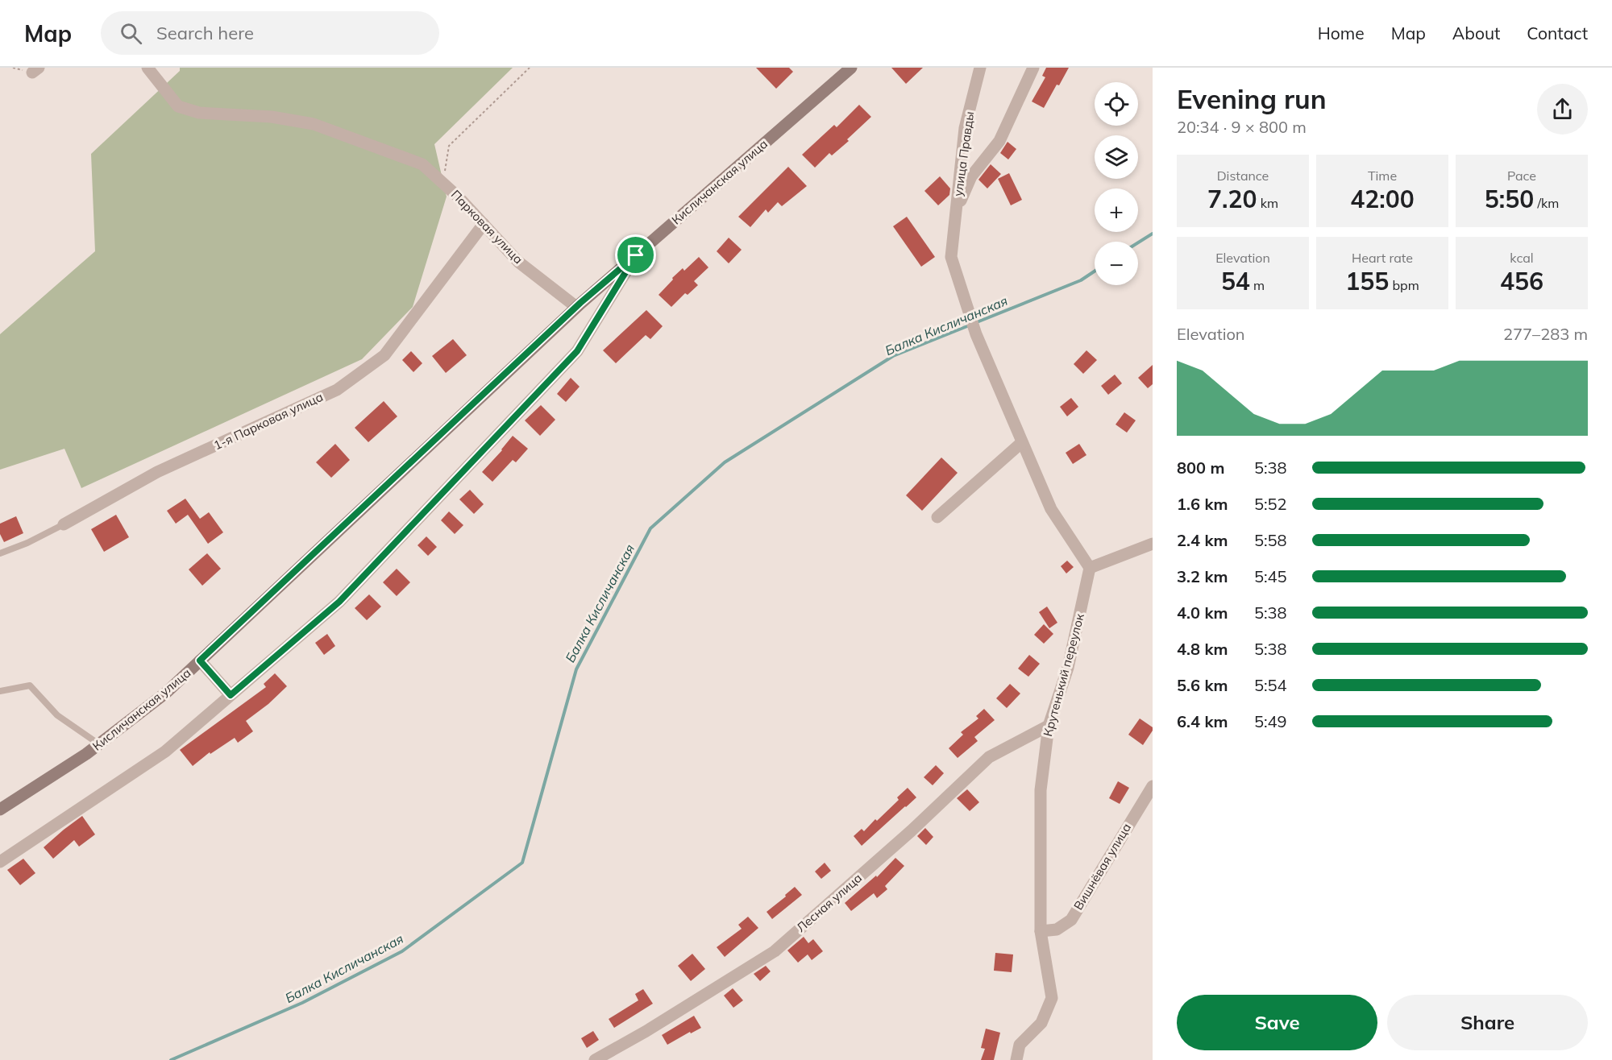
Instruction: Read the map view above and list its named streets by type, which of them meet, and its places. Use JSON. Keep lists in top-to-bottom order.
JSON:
{
  "streets": {
    "street": [
      "улица Правды",
      "Кисличанская улица",
      "Парковая улица",
      "1-я Парковая улица",
      "Крутенький переулок",
      "Вишнёвая улица",
      "Лесная улица"
    ]
  },
  "crossings": [
    ["Кисличанская улица", "Парковая улица"],
    ["Парковая улица", "1-я Парковая улица"],
    ["Крутенький переулок", "Вишнёвая улица"],
    ["Крутенький переулок", "Лесная улица"]
  ],
  "water": ["Балка Кисличанская"],
  "page": {
    "header": "Map",
    "search": "Search here",
    "nav": [
      "Home",
      "Map",
      "About",
      "Contact"
    ],
    "heading": ["Evening run", "20:34 · 9 × 800 m"],
    "map_buttons": ["+", "−"],
    "stats": [
      ["Distance", "7.20 km"],
      ["Time", "42:00"],
      ["Pace", "5:50 /km"],
      ["Elevation", "54 m"],
      ["Heart rate", "155 bpm"],
      ["kcal", "456"]
    ],
    "chart": ["Elevation", "277–283 m"],
    "list": [
      {
        "name": "800 m",
        "note": "5:38"
      },
      {
        "name": "1.6 km",
        "note": "5:52"
      },
      {
        "name": "2.4 km",
        "note": "5:58"
      },
      {
        "name": "3.2 km",
        "note": "5:45"
      },
      {
        "name": "4.0 km",
        "note": "5:38"
      },
      {
        "name": "4.8 km",
        "note": "5:38"
      },
      {
        "name": "5.6 km",
        "note": "5:54"
      },
      {
        "name": "6.4 km",
        "note": "5:49"
      }
    ],
    "buttons": ["Save", "Share"]
  }
}
